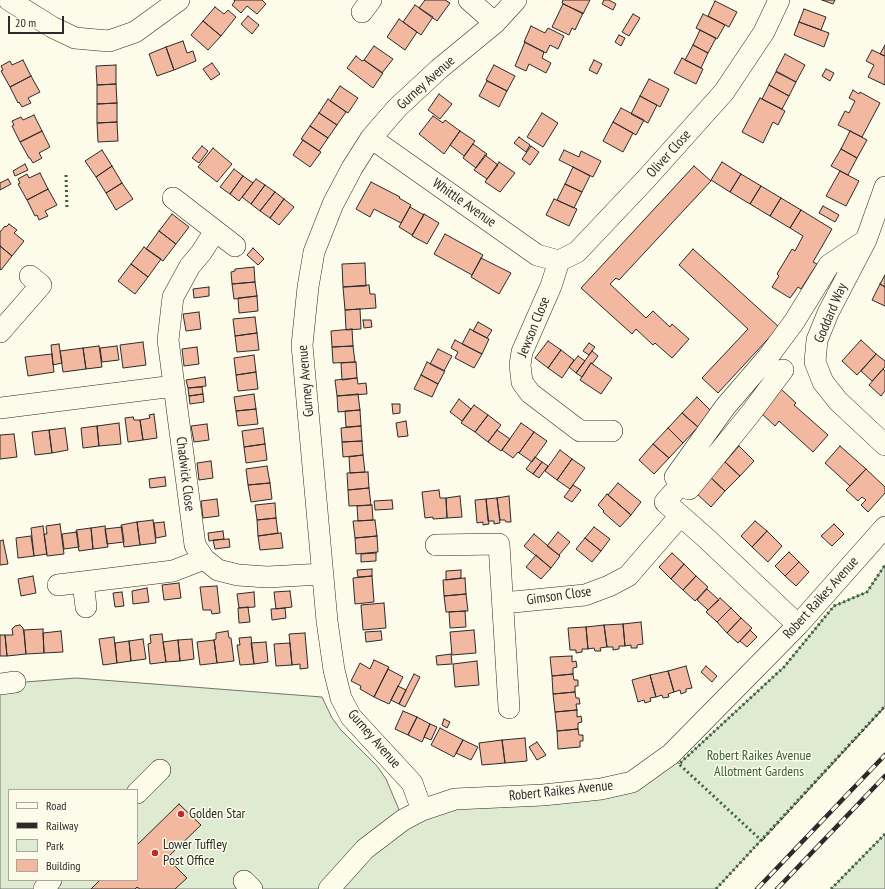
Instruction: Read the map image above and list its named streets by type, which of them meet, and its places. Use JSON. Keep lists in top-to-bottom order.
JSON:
{
  "streets": {
    "street": [
      "Gurney Avenue",
      "Oliver Close",
      "Whittle Avenue",
      "Goddard Way",
      "Jewson Close",
      "Chadwick Close",
      "Gimson Close",
      "Robert Raikes Avenue"
    ]
  },
  "crossings": [
    ["Gurney Avenue", "Whittle Avenue"],
    ["Gurney Avenue", "Chadwick Close"],
    ["Gurney Avenue", "Robert Raikes Avenue"],
    ["Oliver Close", "Whittle Avenue"],
    ["Oliver Close", "Jewson Close"],
    ["Whittle Avenue", "Jewson Close"]
  ],
  "parks": ["Robert Raikes Avenue Allotment Gardens"],
  "places": ["Golden Star", "Lower Tuffley Post Office"],
  "legend": [
    "Road",
    "Railway",
    "Park",
    "Building"
  ],
  "scale_bar": "20 m"
}
